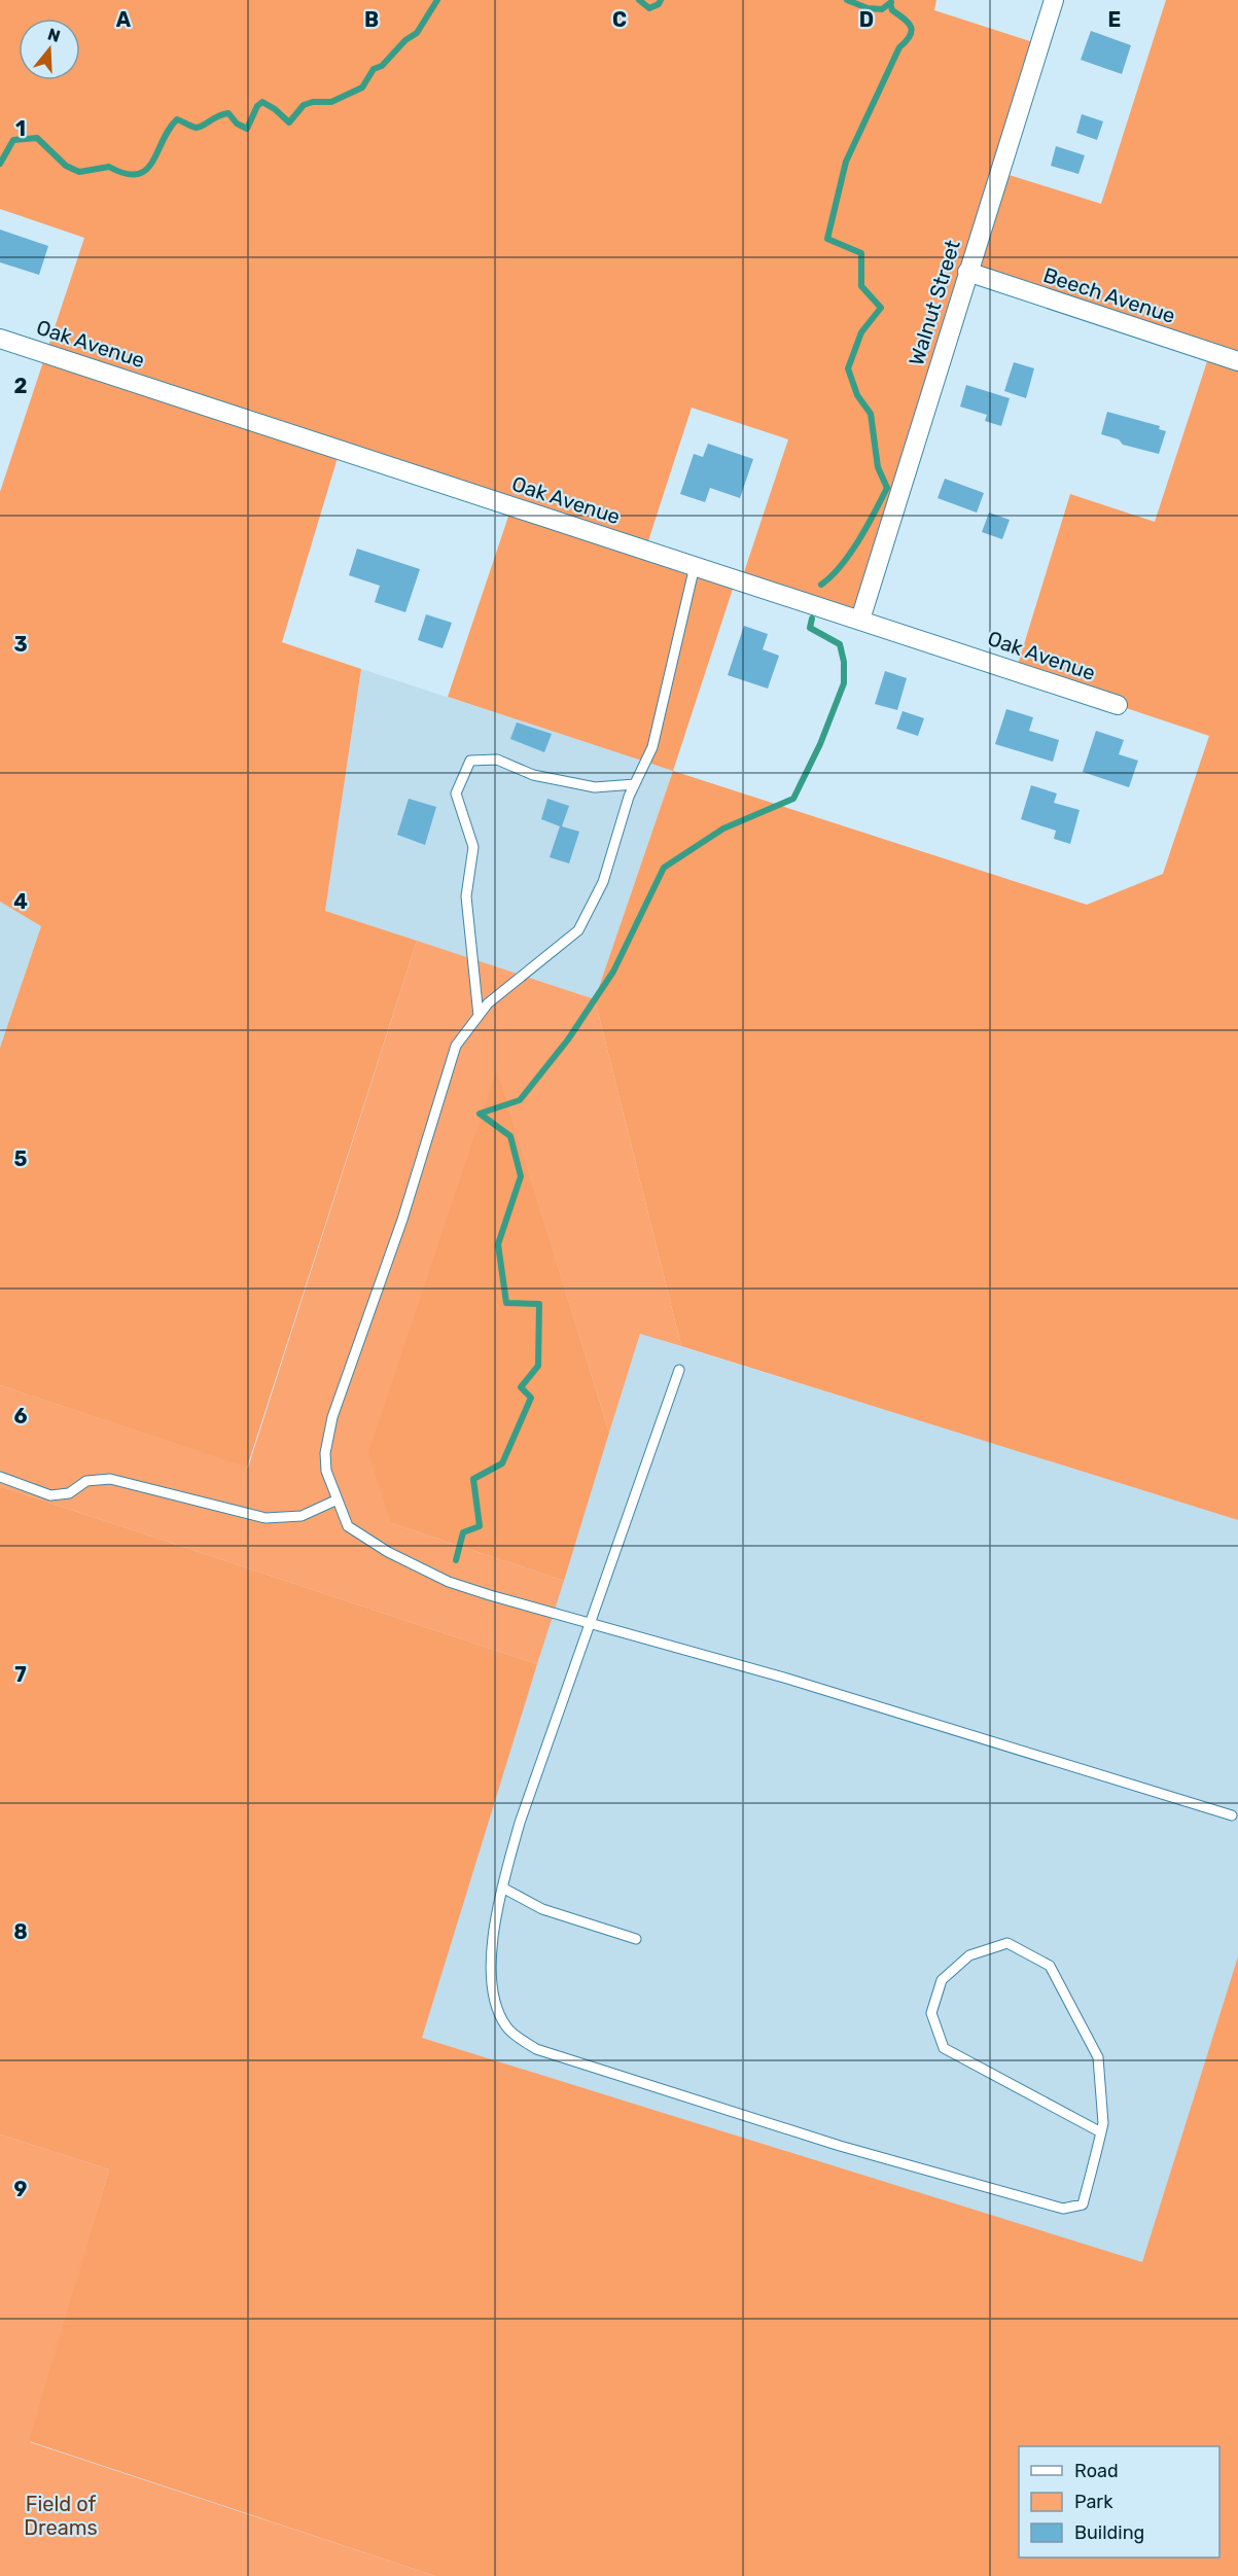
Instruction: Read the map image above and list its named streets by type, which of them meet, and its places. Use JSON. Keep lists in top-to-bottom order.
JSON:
{
  "streets": {
    "street": ["Beech Avenue", "Walnut Street", "Oak Avenue"]
  },
  "crossings": [
    ["Beech Avenue", "Walnut Street"],
    ["Walnut Street", "Oak Avenue"]
  ],
  "parks": ["Field of Dreams"],
  "legend": ["Road", "Park", "Building"],
  "north": "top",
  "grid": {
    "columns": [
      "A",
      "B",
      "C",
      "D",
      "E"
    ],
    "rows": [
      "1",
      "2",
      "3",
      "4",
      "5",
      "6",
      "7",
      "8",
      "9"
    ]
  }
}
